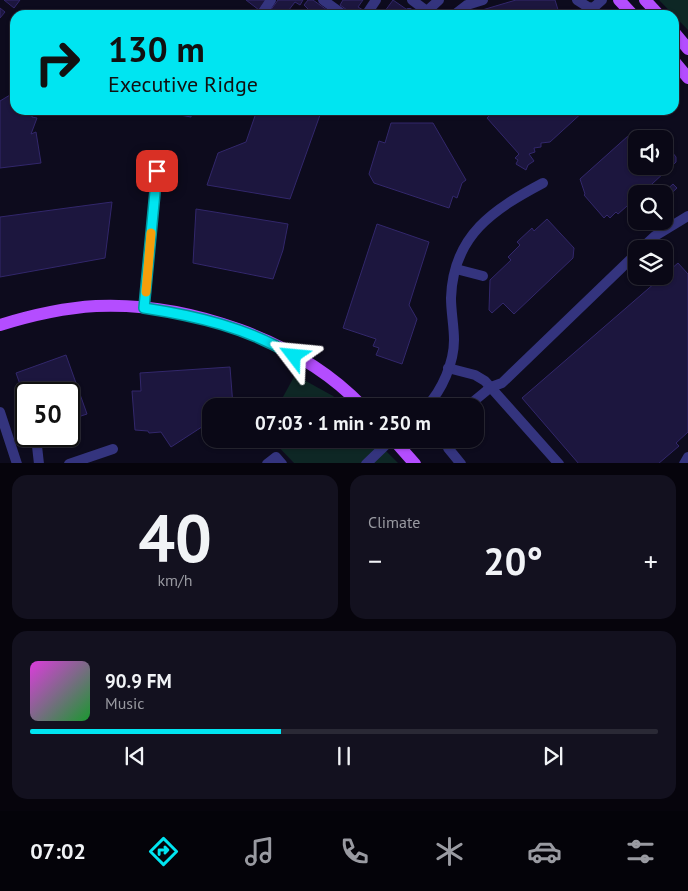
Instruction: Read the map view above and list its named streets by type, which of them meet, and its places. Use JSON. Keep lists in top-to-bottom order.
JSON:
{
  "page": {
    "turn": ["130 m", "Executive Ridge"],
    "limit": "50",
    "trip": "07:03 · 1 min · 250 m",
    "tile": [
      ["40", "km/h"],
      "Climate"
    ],
    "heat": ["−", "20°", "+"],
    "song": ["90.9 FM", "Music"],
    "tabs": "07:02"
  }
}
